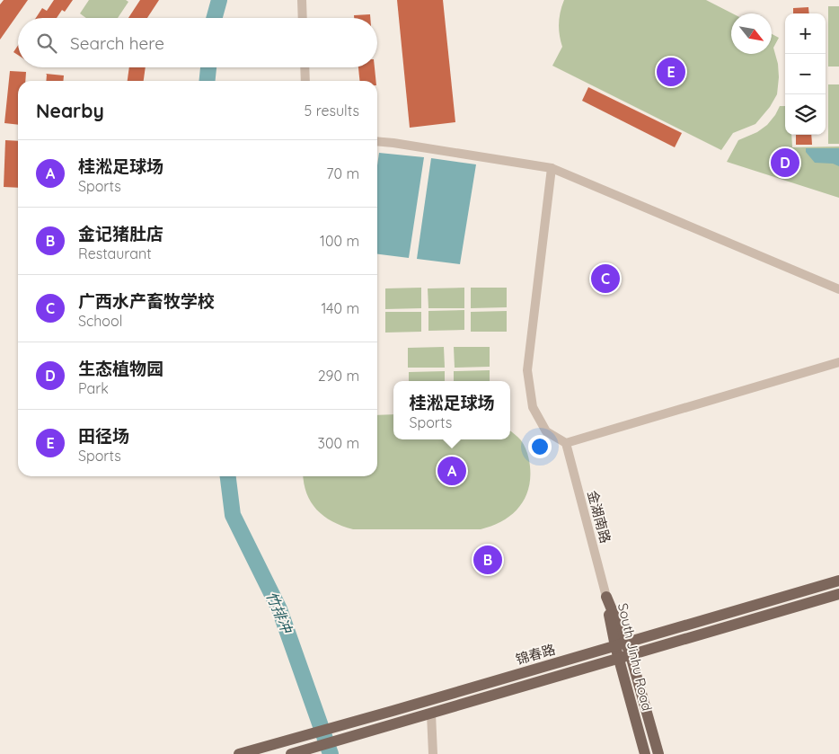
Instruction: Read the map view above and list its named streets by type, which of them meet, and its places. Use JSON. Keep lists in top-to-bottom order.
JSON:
{
  "streets": {
    "main road": ["锦春路", "South Jinhu Road"],
    "street": ["金湖南路"]
  },
  "crossings": [
    ["金湖南路", "South Jinhu Road"],
    ["锦春路", "South Jinhu Road"]
  ],
  "water": ["竹排冲"],
  "north": "bottom right",
  "page": {
    "map_buttons": ["+", "−"],
    "search": "Search here",
    "pins": [
      "E",
      "D",
      "C",
      "A",
      "B"
    ],
    "heading": ["Nearby", "5 results"],
    "list": [
      {
        "mark": "A",
        "name": "桂淞足球场",
        "note": "Sports",
        "value": "70 m"
      },
      {
        "mark": "B",
        "name": "金记猪肚店",
        "note": "Restaurant",
        "value": "100 m"
      },
      {
        "mark": "C",
        "name": "广西水产畜牧学校",
        "note": "School",
        "value": "140 m"
      },
      {
        "mark": "D",
        "name": "生态植物园",
        "note": "Park",
        "value": "290 m"
      },
      {
        "mark": "E",
        "name": "田径场",
        "note": "Sports",
        "value": "300 m"
      }
    ],
    "popup": ["桂淞足球场", "Sports"]
  }
}
